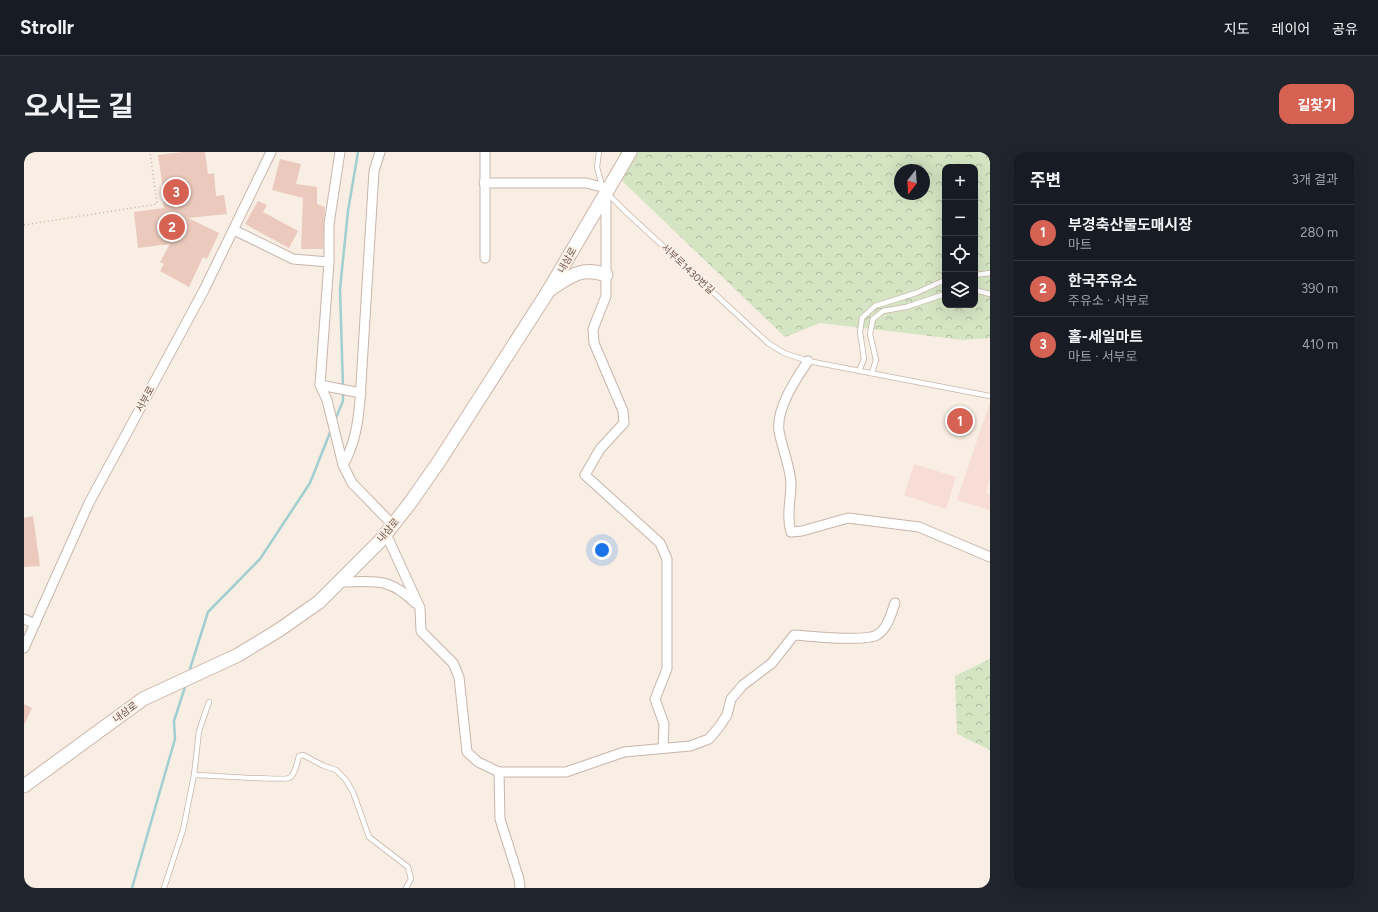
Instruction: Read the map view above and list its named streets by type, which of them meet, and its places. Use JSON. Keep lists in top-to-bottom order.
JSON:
{
  "streets": {
    "main road": ["내삼로"],
    "street": ["서부로"],
    "lane": ["서부로1430번길"]
  },
  "crossings": [
    ["내삼로", "서부로1430번길"]
  ],
  "north": "bottom",
  "page": {
    "header": "Strollr",
    "nav": ["지도", "레이어", "공유"],
    "title": "오시는 길",
    "buttons": "길찾기",
    "heading": ["주변", "3개 결과"],
    "map_buttons": ["+", "−"],
    "pins": ["3", "2", "1"],
    "list": [
      {
        "mark": "1",
        "name": "부경축산물도매시장",
        "note": "마트",
        "value": "280 m"
      },
      {
        "mark": "2",
        "name": "한국주유소",
        "note": "주유소 · 서부로",
        "value": "390 m"
      },
      {
        "mark": "3",
        "name": "홀-세일마트",
        "note": "마트 · 서부로",
        "value": "410 m"
      }
    ]
  }
}
